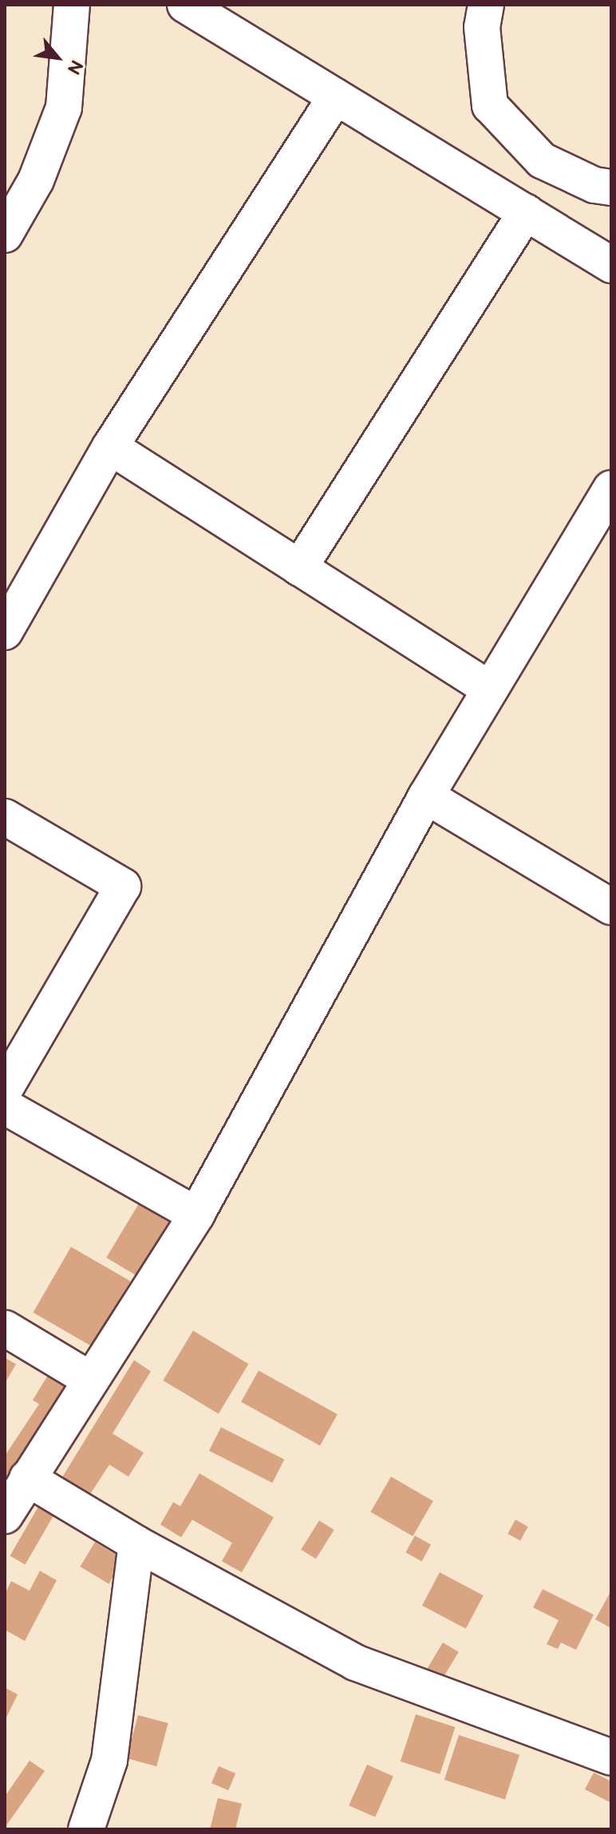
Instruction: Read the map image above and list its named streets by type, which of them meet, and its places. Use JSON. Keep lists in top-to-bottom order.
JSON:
{
  "north": "bottom right"
}
